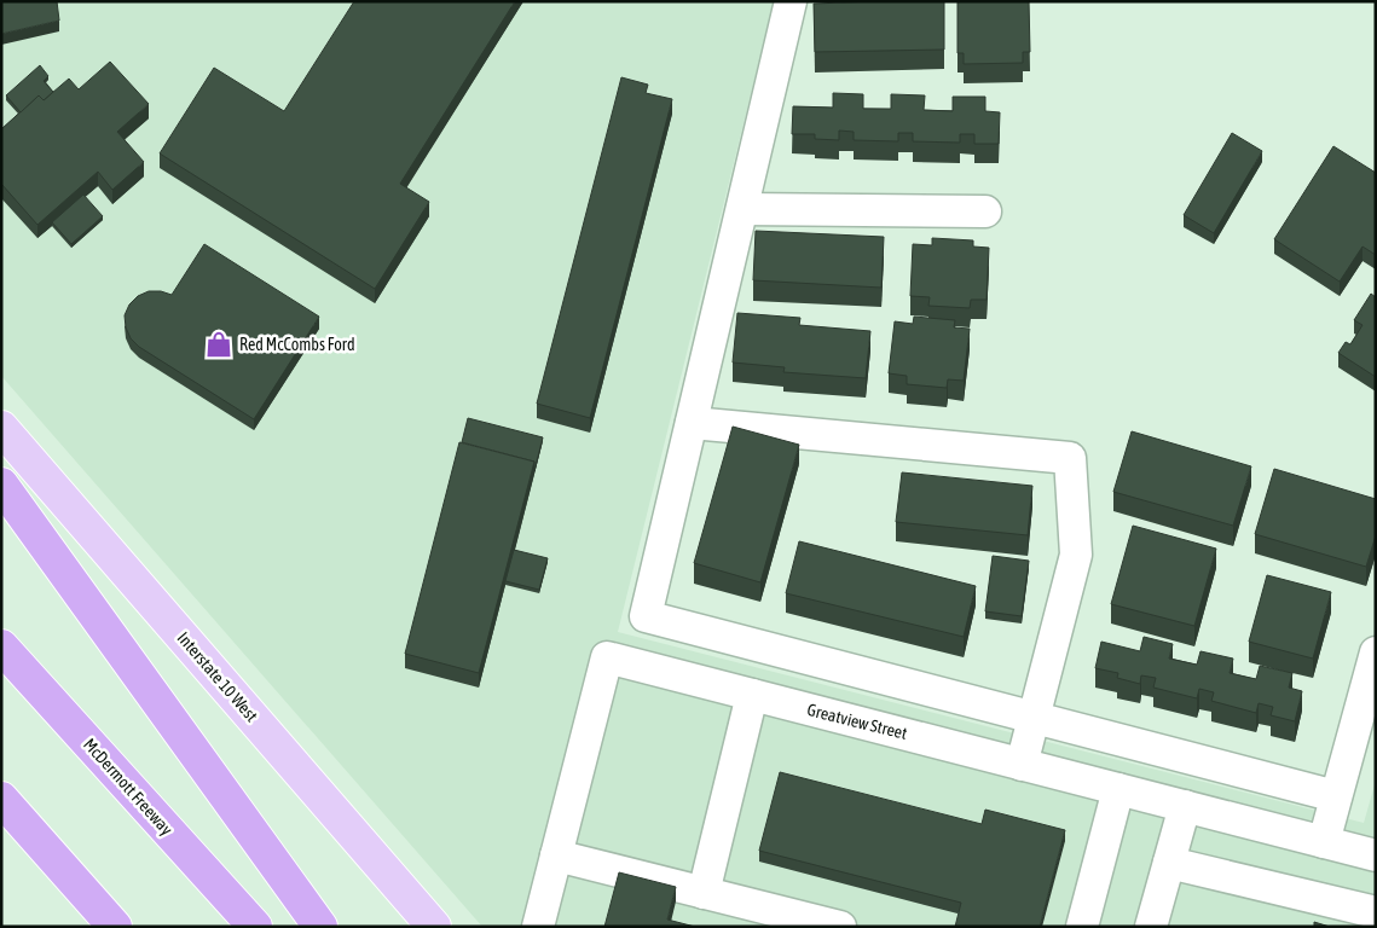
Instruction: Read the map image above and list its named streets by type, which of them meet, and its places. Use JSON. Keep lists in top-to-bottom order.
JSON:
{
  "streets": {
    "highway": ["McDermott Freeway"],
    "main road": ["Interstate 10 West"],
    "street": ["Greatview Street"]
  },
  "places": {
    "shop": ["Red McCombs Ford"]
  }
}
